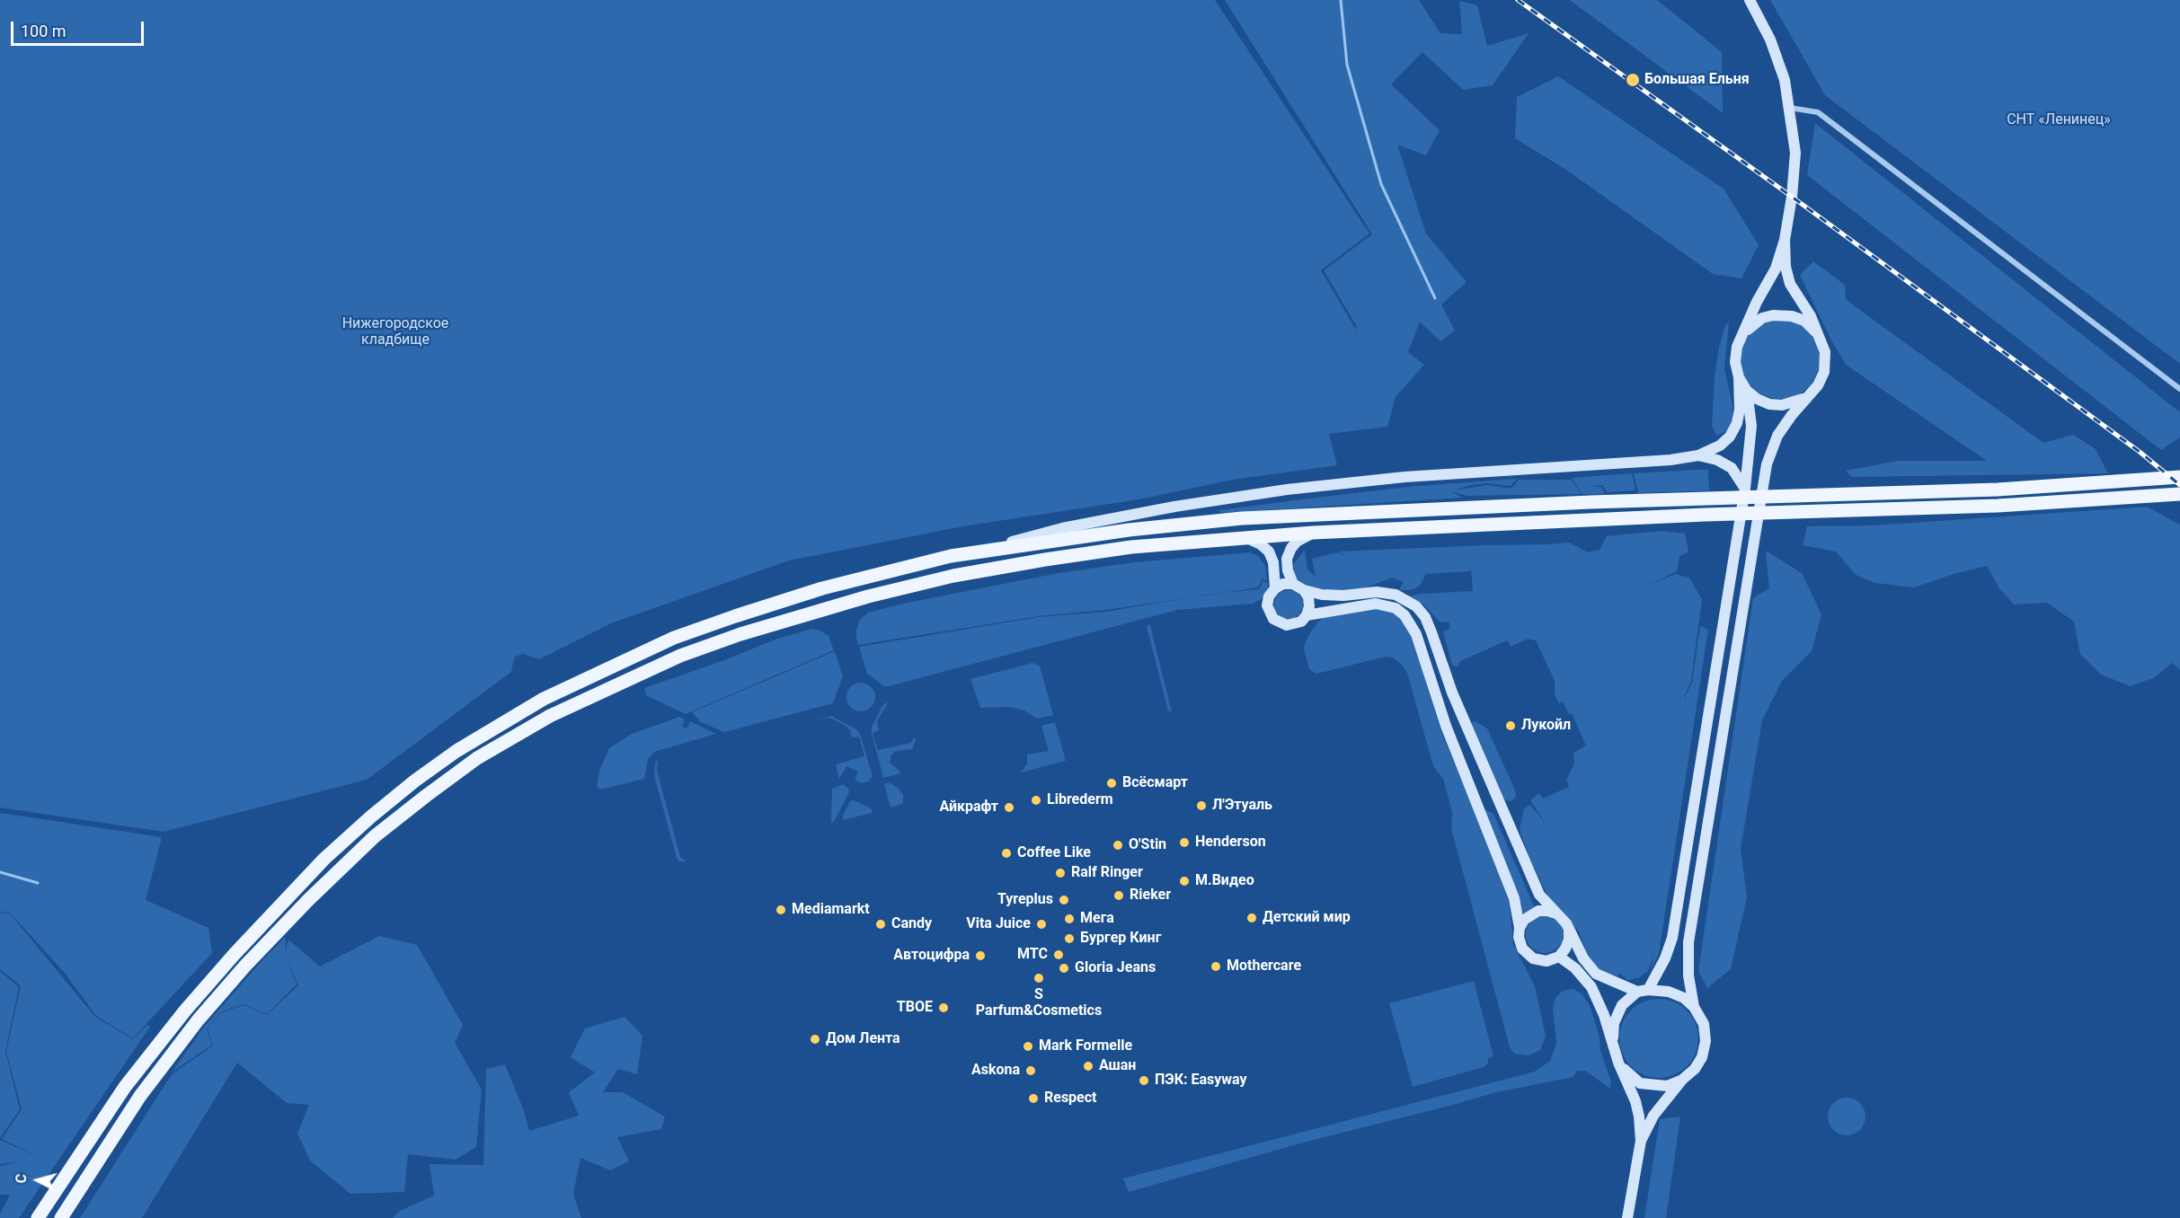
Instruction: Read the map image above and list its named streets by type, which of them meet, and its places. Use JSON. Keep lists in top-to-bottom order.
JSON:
{
  "parks": ["СНТ «Ленинец»", "Нижегородское кладбище"],
  "places": [
    "Большая Ельня",
    "Лукойл",
    "Всёсмарт",
    "Librederm",
    "Л'Этуаль",
    "Айкрафт",
    "Henderson",
    "O'Stin",
    "Coffee Like",
    "Ralf Ringer",
    "М.Видео",
    "Rieker",
    "Tyreplus",
    "Mediamarkt",
    "Детский мир",
    "Мега",
    "Candy",
    "Vita Juice",
    "Бургер Кинг",
    "МТС",
    "Автоцифра",
    "Mothercare",
    "Gloria Jeans",
    "S Parfum&Cosmetics",
    "ТВОЕ",
    "Дом Лента",
    "Mark Formelle",
    "Ашан",
    "Askona",
    "ПЭК: Easyway",
    "Respect"
  ],
  "scale_bar": "100 m",
  "north": "left"
}
